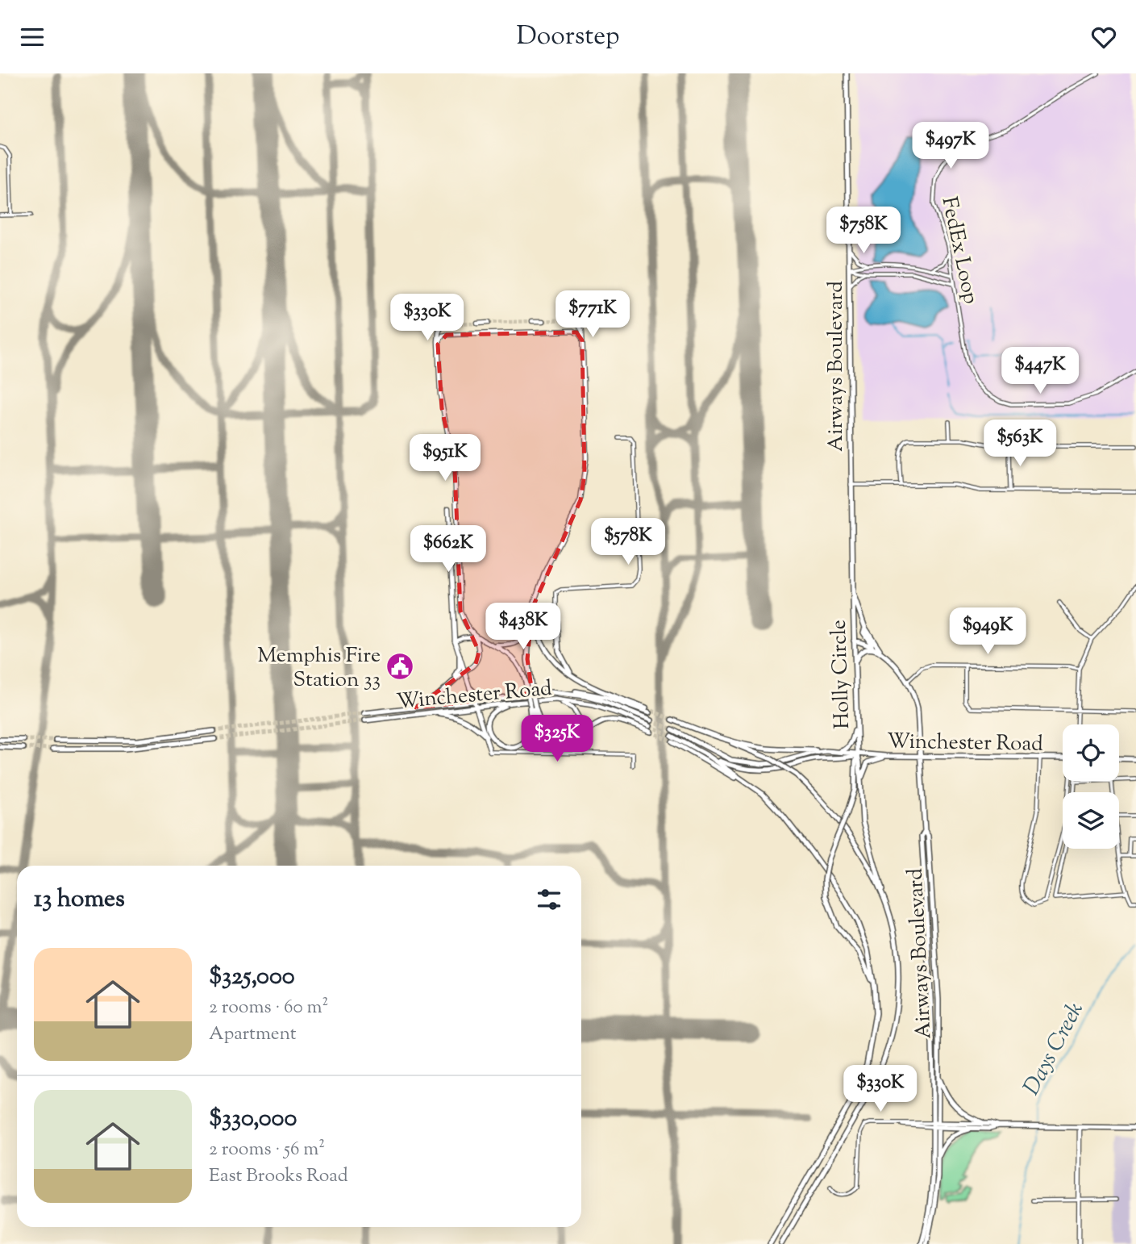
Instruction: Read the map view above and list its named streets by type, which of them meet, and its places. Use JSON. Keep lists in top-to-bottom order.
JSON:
{
  "streets": {
    "main road": ["Airways Boulevard", "Holly Circle", "Winchester Road"],
    "street": ["FedEx Loop"]
  },
  "crossings": [
    ["Airways Boulevard", "Holly Circle"],
    ["Airways Boulevard", "Winchester Road"],
    ["Holly Circle", "Winchester Road"]
  ],
  "water": ["Days Creek"],
  "places": {
    "public building": ["Memphis Fire Station 33"]
  },
  "page": {
    "header": "Doorstep",
    "price": [
      "$497K",
      "$758K",
      "$771K",
      "$330K",
      "$447K",
      "$563K",
      "$951K",
      "$578K",
      "$662K",
      "$438K",
      "$949K",
      "$325K",
      "$330K"
    ],
    "heading": "13 homes",
    "list": [
      {
        "name": "$325,000",
        "note": "2 rooms · 60 m² · Apartment"
      },
      {
        "name": "$330,000",
        "note": "2 rooms · 56 m² · East Brooks Road"
      }
    ]
  }
}
